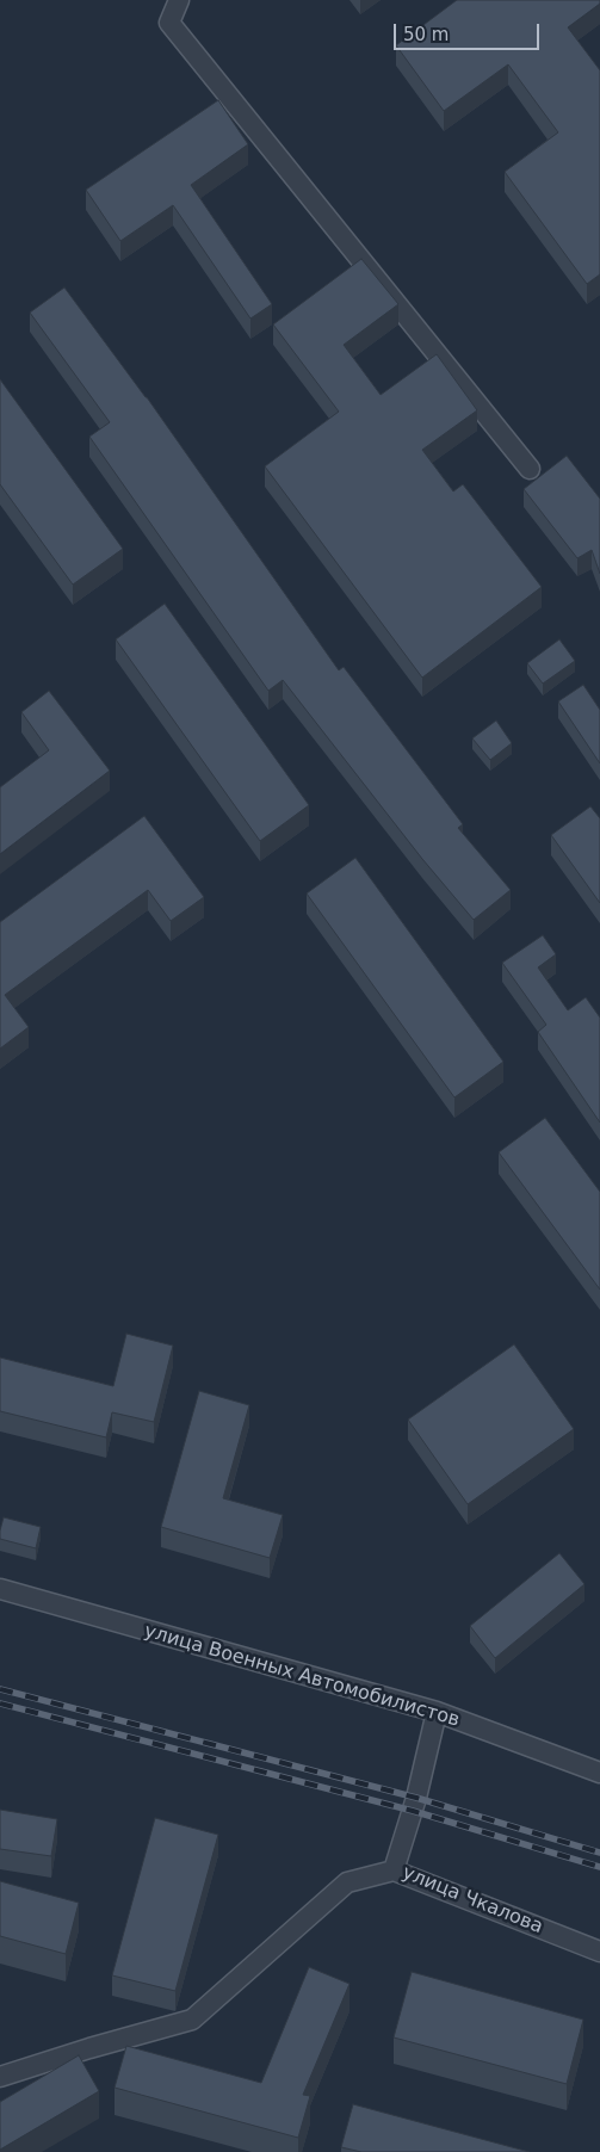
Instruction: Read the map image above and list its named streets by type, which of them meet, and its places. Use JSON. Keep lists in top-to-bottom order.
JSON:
{
  "streets": {
    "street": ["улица Военных Автомобилистов", "улица Чкалова"]
  },
  "crossings": [
    ["улица Военных Автомобилистов", "улица Чкалова"]
  ],
  "scale_bar": "50 m"
}
